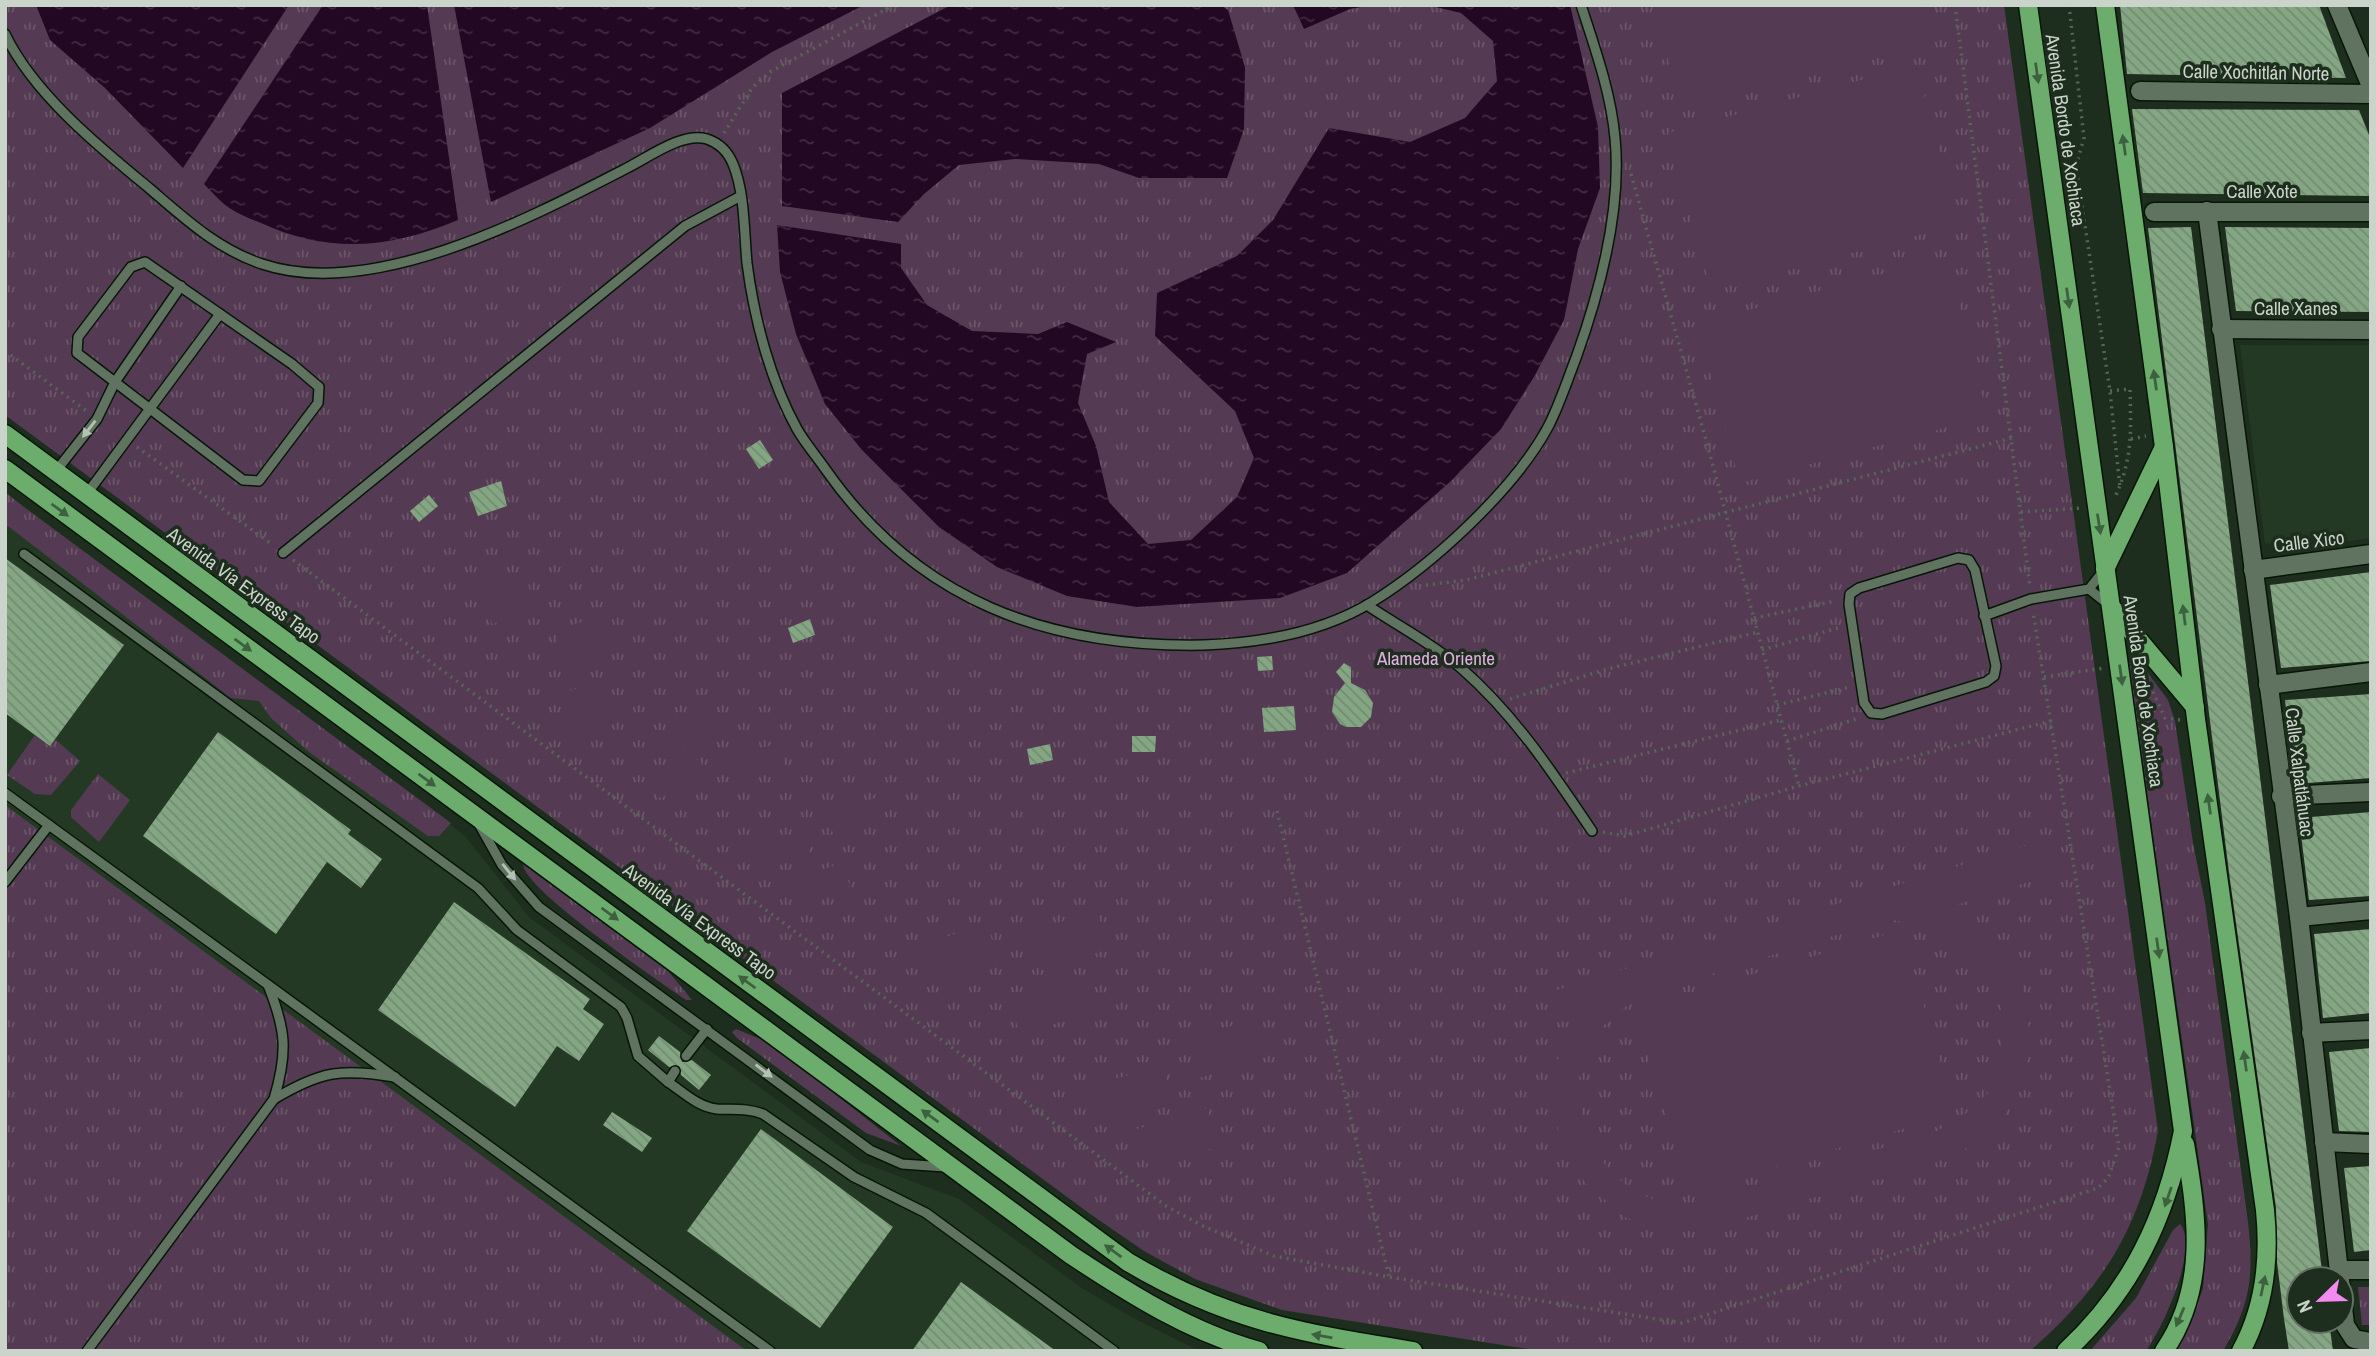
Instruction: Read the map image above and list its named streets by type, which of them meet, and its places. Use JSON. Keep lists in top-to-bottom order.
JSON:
{
  "streets": {
    "main road": ["Avenida Bordo de Xochiaca", "Avenida Vía Express Tapo"],
    "street": [
      "Calle Xochitlán Norte",
      "Calle Xote",
      "Calle Xanes",
      "Calle Xico",
      "Calle Xalpatláhuac"
    ]
  },
  "crossings": [
    ["Calle Xote", "Calle Xalpatláhuac"],
    ["Calle Xanes", "Calle Xalpatláhuac"],
    ["Calle Xico", "Calle Xalpatláhuac"]
  ],
  "parks": ["Alameda Oriente"],
  "north": "bottom left"
}
